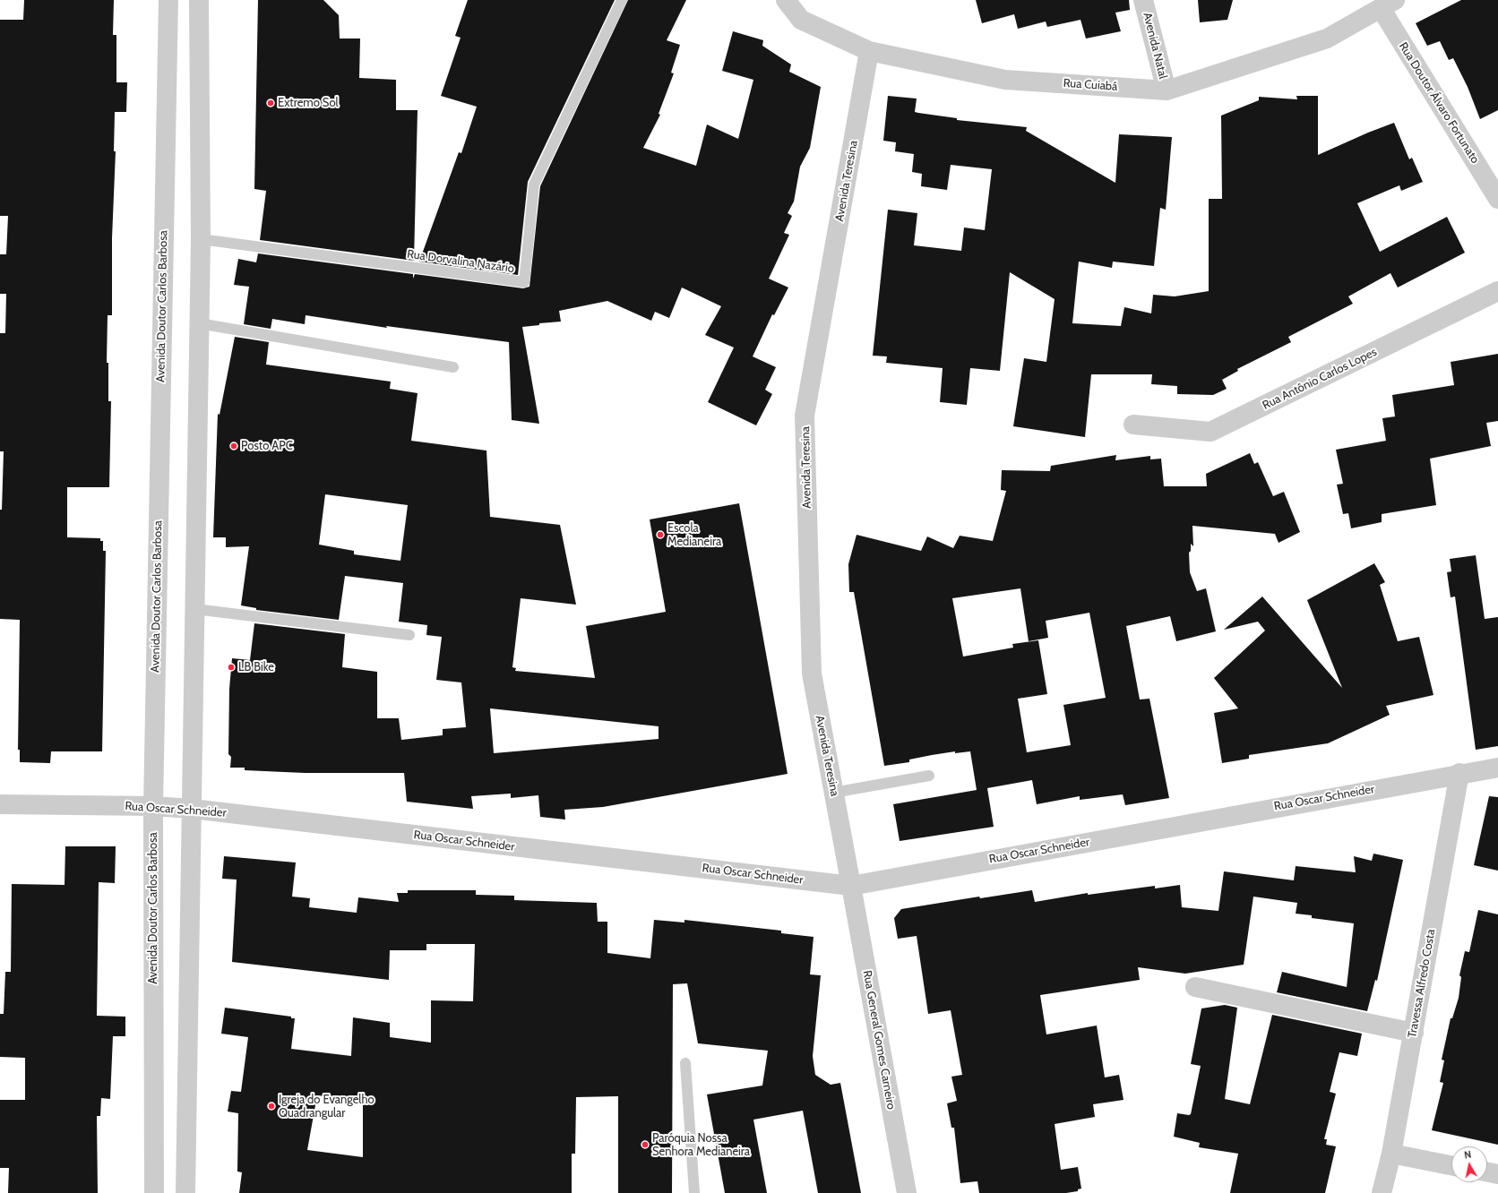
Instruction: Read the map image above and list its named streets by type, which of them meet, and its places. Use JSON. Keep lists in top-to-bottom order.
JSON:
{
  "streets": {
    "street": [
      "Avenida Natal",
      "Rua Cuiabá",
      "Rua Doutor Álvaro Fortunato",
      "Avenida Teresina",
      "Avenida Doutor Carlos Barbosa",
      "Rua Antônio Carlos Lopes",
      "Rua Oscar Schneider",
      "Travessa Alfredo Costa",
      "Rua General Gomes Carneiro"
    ],
    "lane": ["Rua Dorvalina Nazário"]
  },
  "crossings": [
    ["Avenida Natal", "Rua Cuiabá"],
    ["Rua Cuiabá", "Rua Doutor Álvaro Fortunato"],
    ["Rua Cuiabá", "Avenida Teresina"],
    ["Avenida Teresina", "Rua Oscar Schneider"],
    ["Avenida Teresina", "Rua General Gomes Carneiro"],
    ["Avenida Doutor Carlos Barbosa", "Rua Oscar Schneider"],
    ["Rua Oscar Schneider", "Travessa Alfredo Costa"],
    ["Rua Oscar Schneider", "Rua General Gomes Carneiro"]
  ],
  "places": [
    "Extremo Sol",
    "Posto APC",
    "Escola Medianeira",
    "LB Bike",
    "Igreja do Evangelho Quadrangular",
    "Paróquia Nossa Senhora Medianeira"
  ],
  "north": "top"
}
